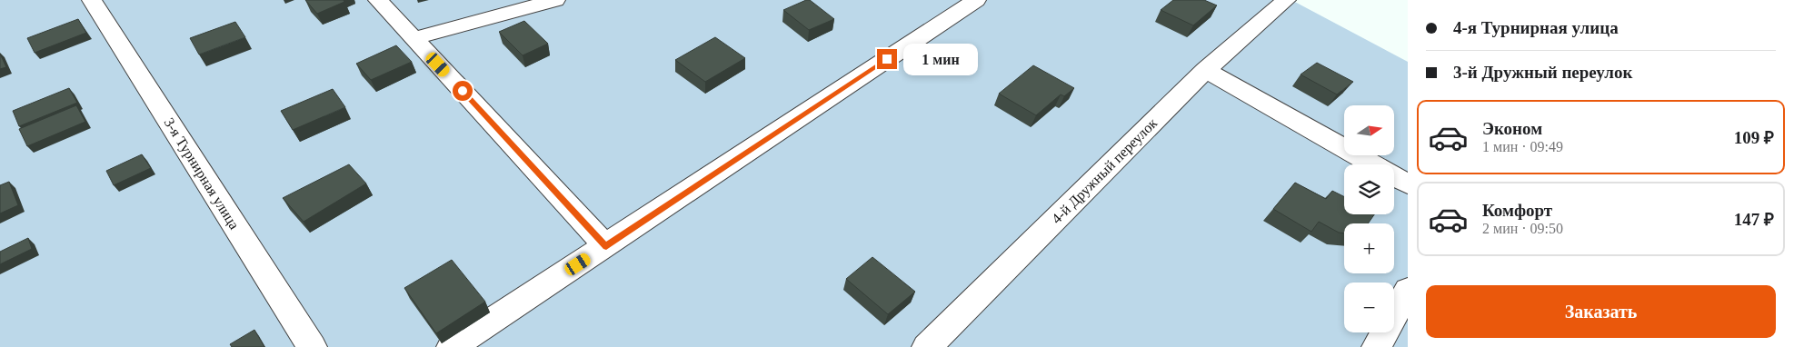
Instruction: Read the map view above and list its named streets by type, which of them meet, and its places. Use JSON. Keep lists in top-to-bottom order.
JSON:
{
  "streets": {
    "lane": ["4-й Дружный переулок", "3-я Турнирная улица"]
  },
  "north": "right",
  "page": {
    "banner": ["4-я Турнирная улица", "3-й Дружный переулок"],
    "bubble": "1 мин",
    "list": [
      {
        "name": "Эконом",
        "note": "1 мин · 09:49",
        "value": "109 ₽"
      },
      {
        "name": "Комфорт",
        "note": "2 мин · 09:50",
        "value": "147 ₽"
      }
    ],
    "map_buttons": ["+", "−"],
    "buttons": "Заказать"
  }
}
